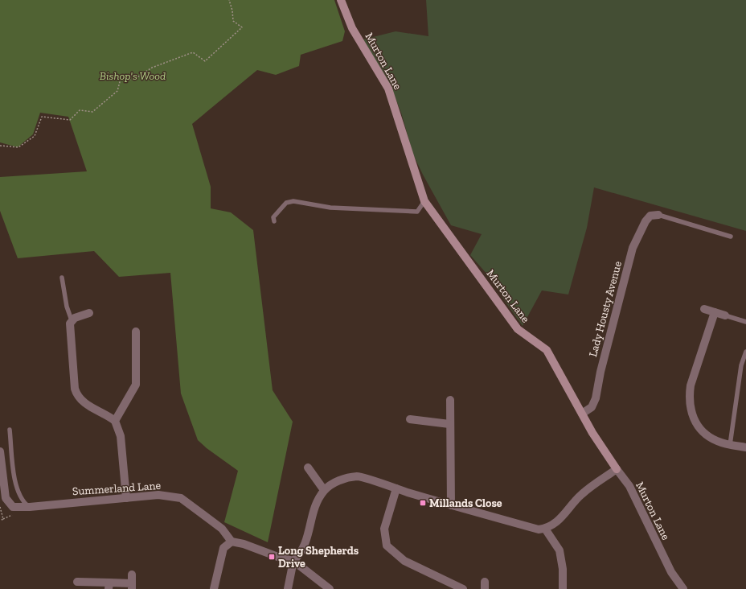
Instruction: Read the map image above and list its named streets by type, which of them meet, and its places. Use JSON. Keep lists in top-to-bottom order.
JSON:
{
  "streets": {
    "street": ["Murton Lane", "Lady Housty Avenue", "Summerland Lane"]
  },
  "crossings": [
    ["Murton Lane", "Lady Housty Avenue"]
  ],
  "parks": ["Bishop's Wood"],
  "places": {
    "transit": ["Millands Close", "Long Shepherds Drive"]
  }
}
